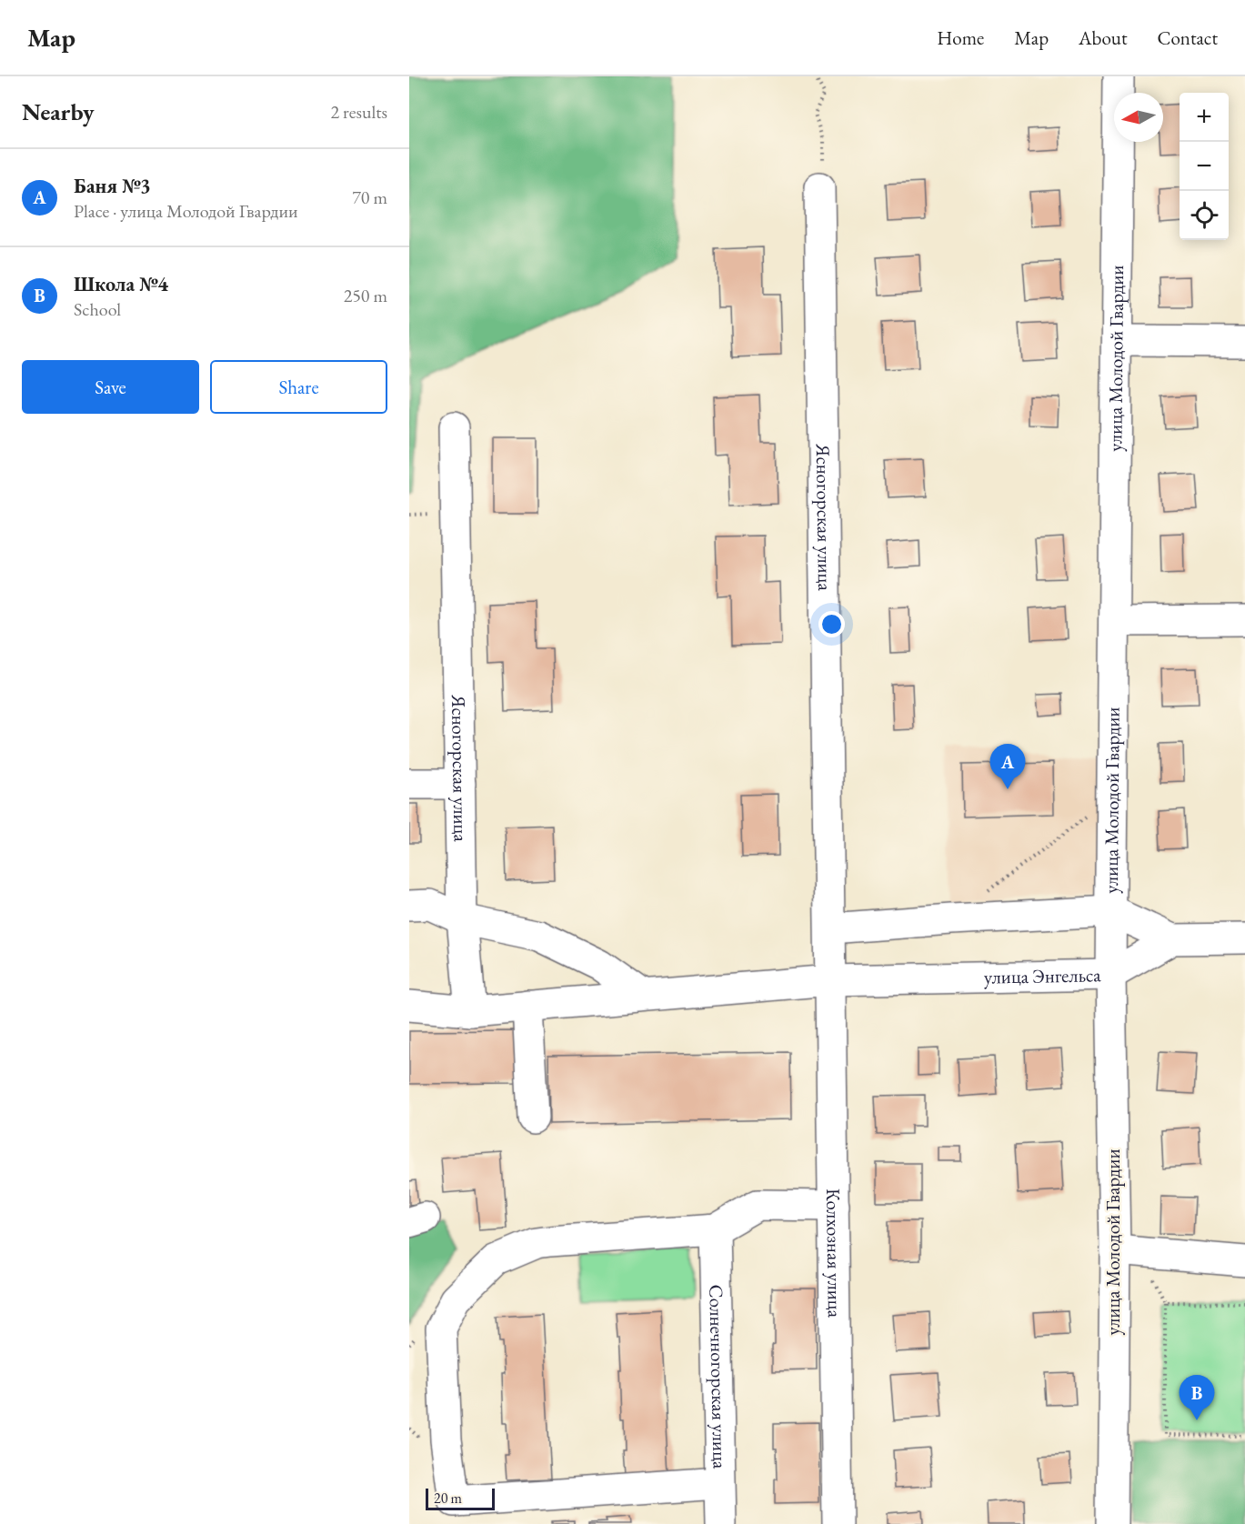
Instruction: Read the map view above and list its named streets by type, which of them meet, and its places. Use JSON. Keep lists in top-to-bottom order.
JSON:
{
  "streets": {
    "street": [
      "улица Молодой Гвардии",
      "Ясногорская улица",
      "улица Энгельса",
      "Колхозная улица",
      "Солнечногорская улица"
    ]
  },
  "crossings": [
    ["улица Молодой Гвардии", "улица Энгельса"],
    ["Ясногорская улица", "улица Энгельса"],
    ["Ясногорская улица", "Колхозная улица"],
    ["улица Энгельса", "Колхозная улица"]
  ],
  "scale_bar": "20 m",
  "north": "left",
  "page": {
    "header": "Map",
    "nav": [
      "Home",
      "Map",
      "About",
      "Contact"
    ],
    "heading": ["Nearby", "2 results"],
    "map_buttons": ["+", "−"],
    "list": [
      {
        "mark": "A",
        "name": "Баня №3",
        "note": "Place · улица Молодой Гвардии",
        "value": "70 m"
      },
      {
        "mark": "B",
        "name": "Школа №4",
        "note": "School",
        "value": "250 m"
      }
    ],
    "buttons": ["Save", "Share"],
    "pins": ["A", "B"],
    "scale": "20 m"
  }
}
